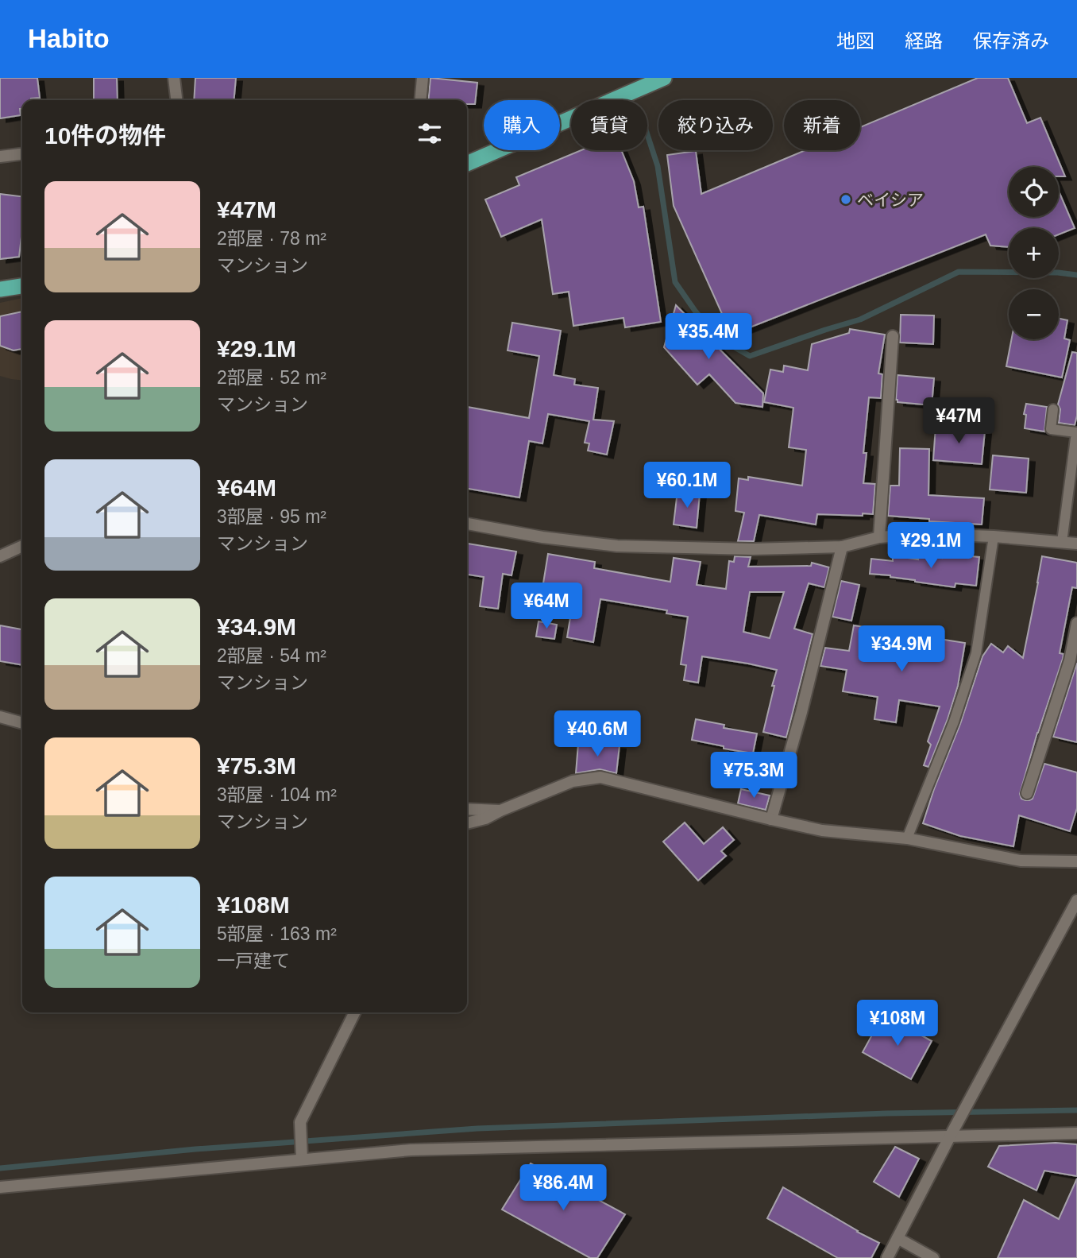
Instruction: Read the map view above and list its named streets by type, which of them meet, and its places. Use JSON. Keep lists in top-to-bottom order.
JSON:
{
  "places": ["ベイシア"],
  "page": {
    "header": "Habito",
    "nav": ["地図", "経路", "保存済み"],
    "chip": [
      "購入",
      "賃貸",
      "絞り込み",
      "新着"
    ],
    "heading": "10件の物件",
    "map_buttons": ["+", "−"],
    "list": [
      {
        "name": "¥47M",
        "note": "2部屋 · 78 m² · マンション"
      },
      {
        "name": "¥29.1M",
        "note": "2部屋 · 52 m² · マンション"
      },
      {
        "name": "¥64M",
        "note": "3部屋 · 95 m² · マンション"
      },
      {
        "name": "¥34.9M",
        "note": "2部屋 · 54 m² · マンション"
      },
      {
        "name": "¥75.3M",
        "note": "3部屋 · 104 m² · マンション"
      },
      {
        "name": "¥108M",
        "note": "5部屋 · 163 m² · 一戸建て"
      }
    ],
    "price": [
      "¥35.4M",
      "¥47M",
      "¥60.1M",
      "¥29.1M",
      "¥64M",
      "¥34.9M",
      "¥40.6M",
      "¥75.3M",
      "¥108M",
      "¥86.4M"
    ]
  }
}
